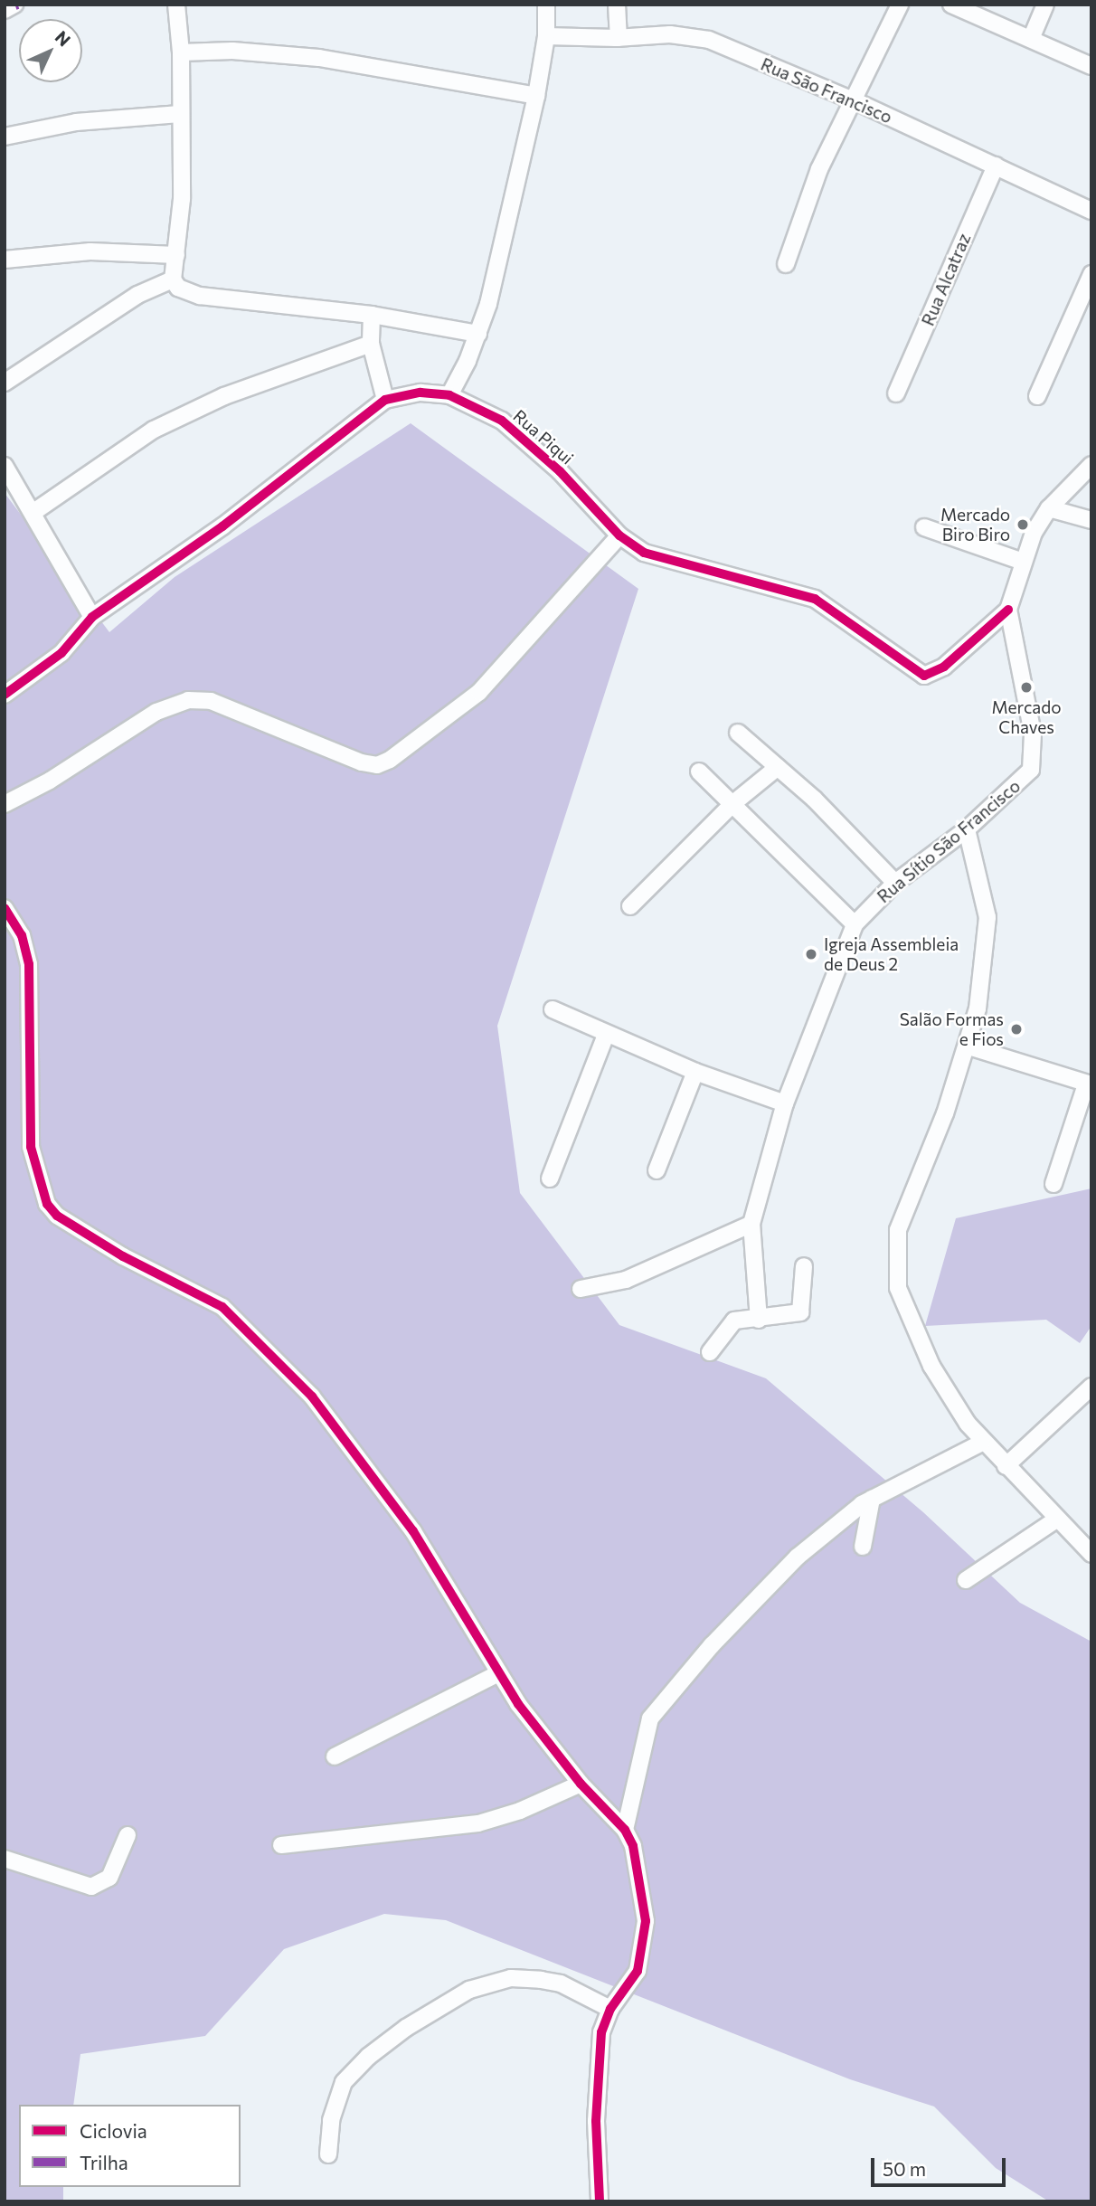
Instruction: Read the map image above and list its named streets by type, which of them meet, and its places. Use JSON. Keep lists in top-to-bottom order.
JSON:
{
  "streets": {
    "street": [
      "Rua São Francisco",
      "Rua Alcatraz",
      "Rua Piqui",
      "Rua Sítio São Francisco"
    ]
  },
  "crossings": [
    ["Rua São Francisco", "Rua Alcatraz"],
    ["Rua Piqui", "Rua Sítio São Francisco"]
  ],
  "places": [
    "Mercado Biro Biro",
    "Mercado Chaves",
    "Igreja Assembleia de Deus 2",
    "Salão Formas e Fios"
  ],
  "legend": ["Ciclovia", "Trilha"],
  "scale_bar": "50 m",
  "north": "top right"
}
